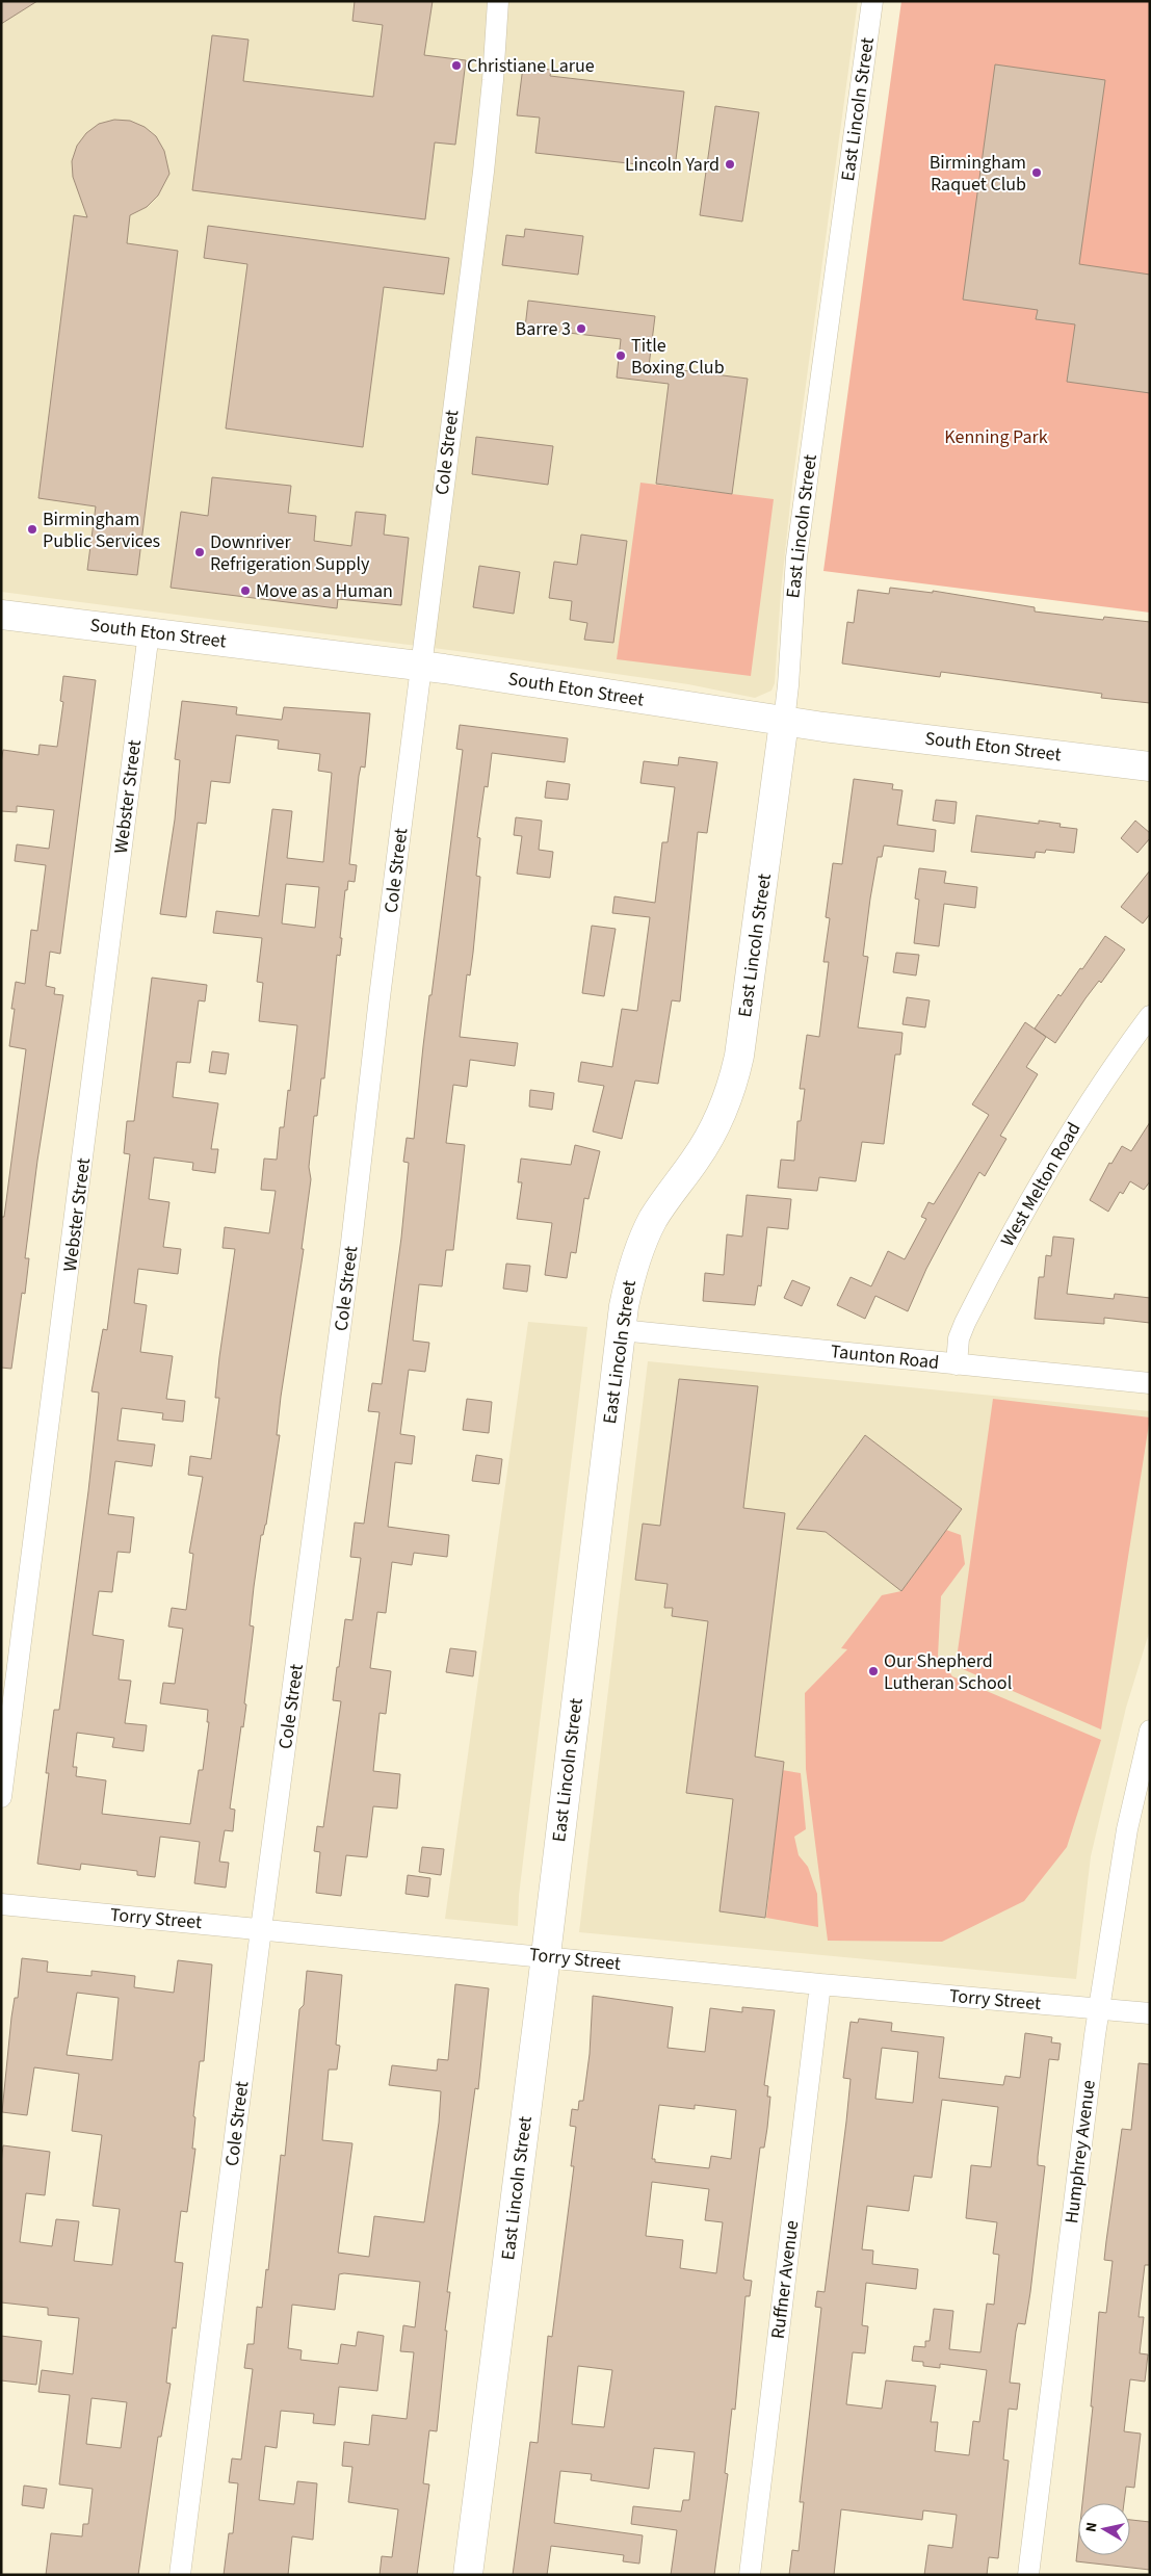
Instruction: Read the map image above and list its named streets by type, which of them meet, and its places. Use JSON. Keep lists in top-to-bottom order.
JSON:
{
  "streets": {
    "street": [
      "East Lincoln Street",
      "Cole Street",
      "South Eton Street",
      "Webster Street",
      "West Melton Road",
      "Taunton Road",
      "Torry Street",
      "Humphrey Avenue",
      "Ruffner Avenue"
    ]
  },
  "crossings": [
    ["East Lincoln Street", "South Eton Street"],
    ["East Lincoln Street", "Taunton Road"],
    ["East Lincoln Street", "Torry Street"],
    ["Cole Street", "South Eton Street"],
    ["Cole Street", "Torry Street"],
    ["South Eton Street", "Webster Street"],
    ["West Melton Road", "Taunton Road"],
    ["Torry Street", "Humphrey Avenue"],
    ["Torry Street", "Ruffner Avenue"]
  ],
  "parks": ["Kenning Park"],
  "places": [
    "Christiane Larue",
    "Lincoln Yard",
    "Birmingham Raquet Club",
    "Barre 3",
    "Title Boxing Club",
    "Birmingham Public Services",
    "Downriver Refrigeration Supply",
    "Move as a Human",
    "Our Shepherd Lutheran School"
  ],
  "north": "left"
}
